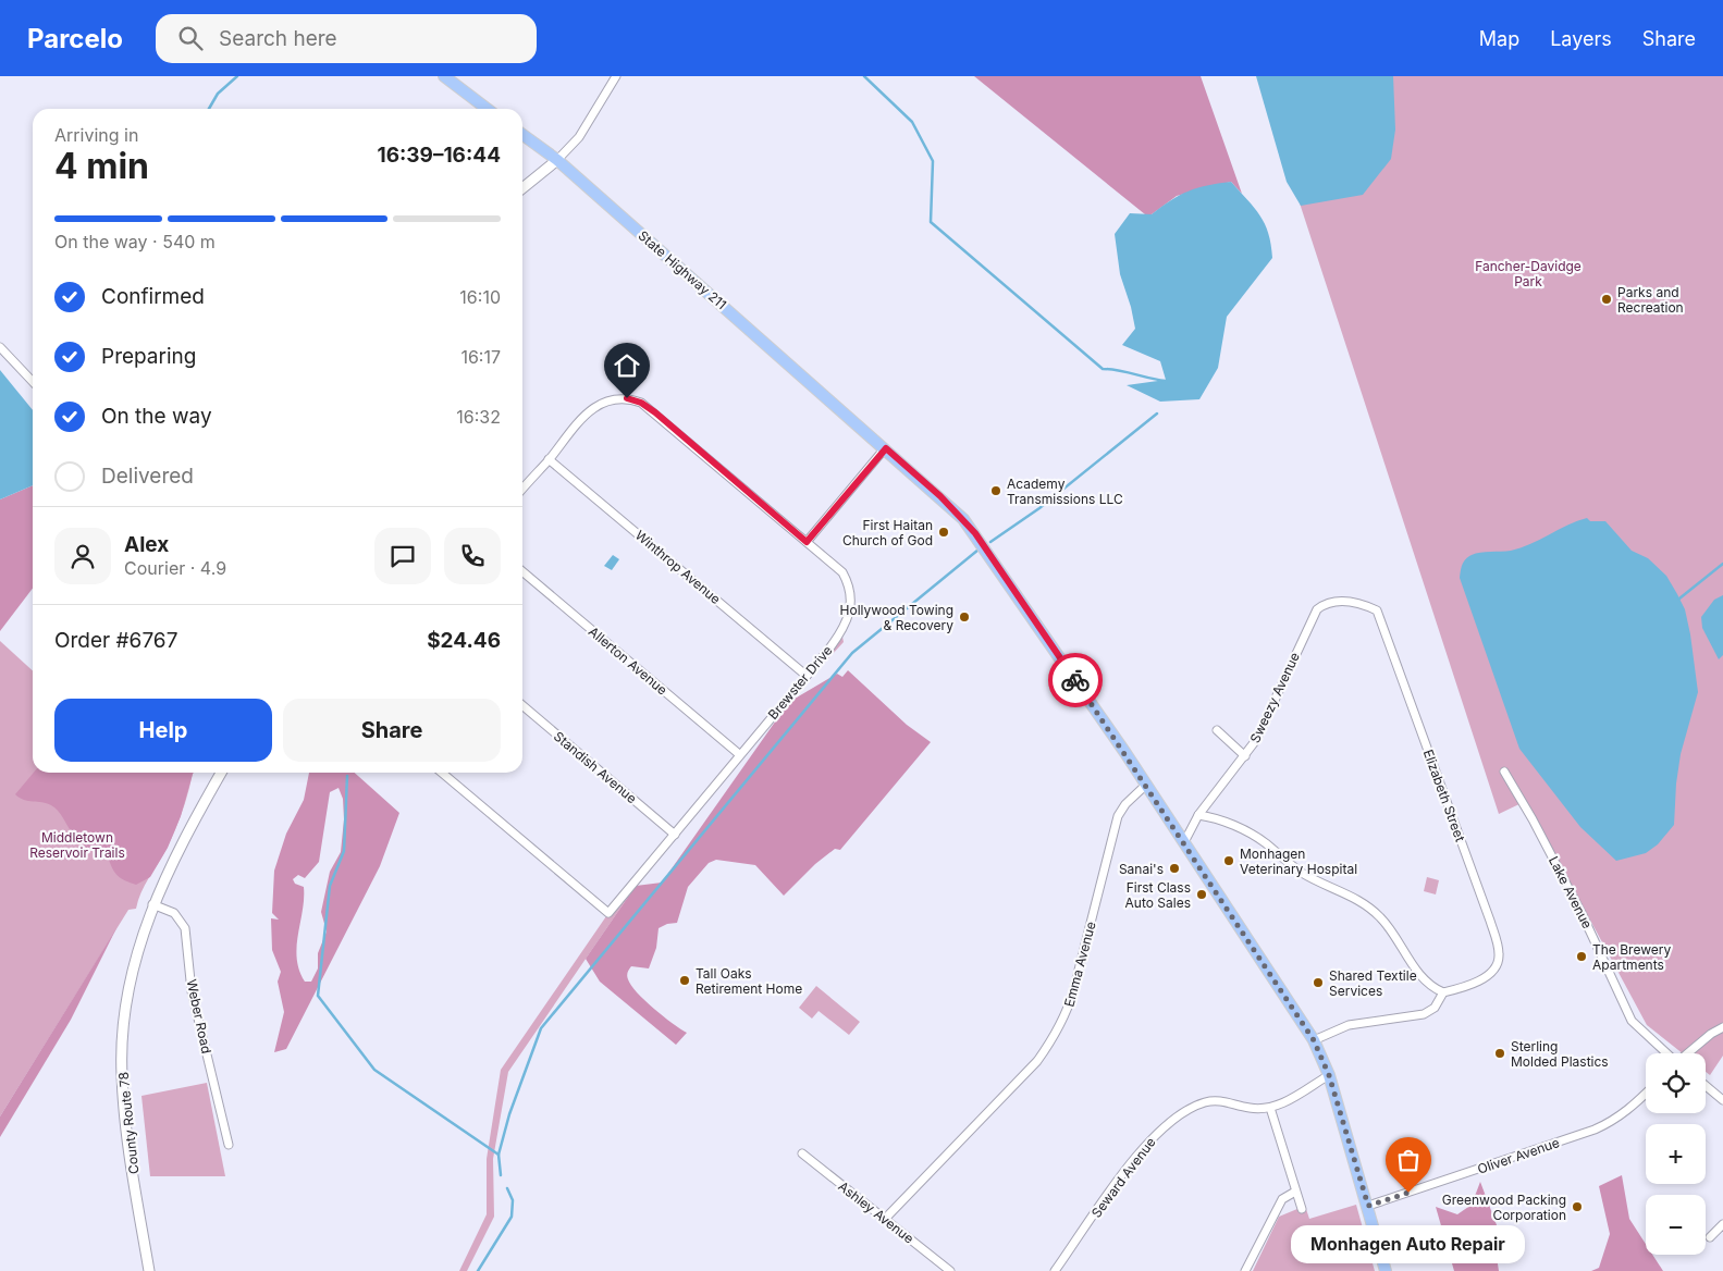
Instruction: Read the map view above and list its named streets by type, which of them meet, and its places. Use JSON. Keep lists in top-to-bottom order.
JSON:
{
  "streets": {
    "main road": ["State Highway 211"],
    "street": [
      "Winthrop Avenue",
      "Allerton Avenue",
      "Brewster Drive",
      "Sweezy Avenue",
      "Standish Avenue",
      "Elizabeth Street",
      "Lake Avenue",
      "Emma Avenue",
      "Weber Road",
      "County Route 78",
      "Oliver Avenue",
      "Seward Avenue",
      "Ashley Avenue"
    ]
  },
  "crossings": [
    ["State Highway 211", "Sweezy Avenue"],
    ["State Highway 211", "Emma Avenue"],
    ["State Highway 211", "Oliver Avenue"],
    ["State Highway 211", "Seward Avenue"],
    ["Winthrop Avenue", "Brewster Drive"],
    ["Allerton Avenue", "Brewster Drive"],
    ["Brewster Drive", "Standish Avenue"],
    ["Sweezy Avenue", "Elizabeth Street"],
    ["Emma Avenue", "Ashley Avenue"],
    ["Weber Road", "County Route 78"]
  ],
  "parks": ["Fancher-Davidge Park", "Middletown Reservoir Trails"],
  "places": [
    "Parks and Recreation",
    "Academy Transmissions LLC",
    "First Haitan Church of God",
    "Hollywood Towing & Recovery",
    "Monhagen Veterinary Hospital",
    "Sanai's",
    "First Class Auto Sales",
    "The Brewery Apartments",
    "Tall Oaks Retirement Home",
    "Shared Textile Services",
    "Sterling Molded Plastics",
    "Monhagen Auto Repair",
    "Greenwood Packing Corporation"
  ],
  "page": {
    "header": "Parcelo",
    "search": "Search here",
    "nav": ["Map", "Layers", "Share"],
    "heading": ["4 min", "Arriving in", "16:39–16:44"],
    "panel": [
      "Alex",
      "Courier · 4.9",
      "Order #6767",
      "$24.46"
    ],
    "bar": "On the way · 540 m",
    "list": [
      ["Confirmed", "16:10"],
      ["Preparing", "16:17"],
      ["On the way", "16:32"],
      "Delivered"
    ],
    "buttons": ["Help", "Share"],
    "map_buttons": ["+", "−"],
    "bubble": "Monhagen Auto Repair"
  }
}
